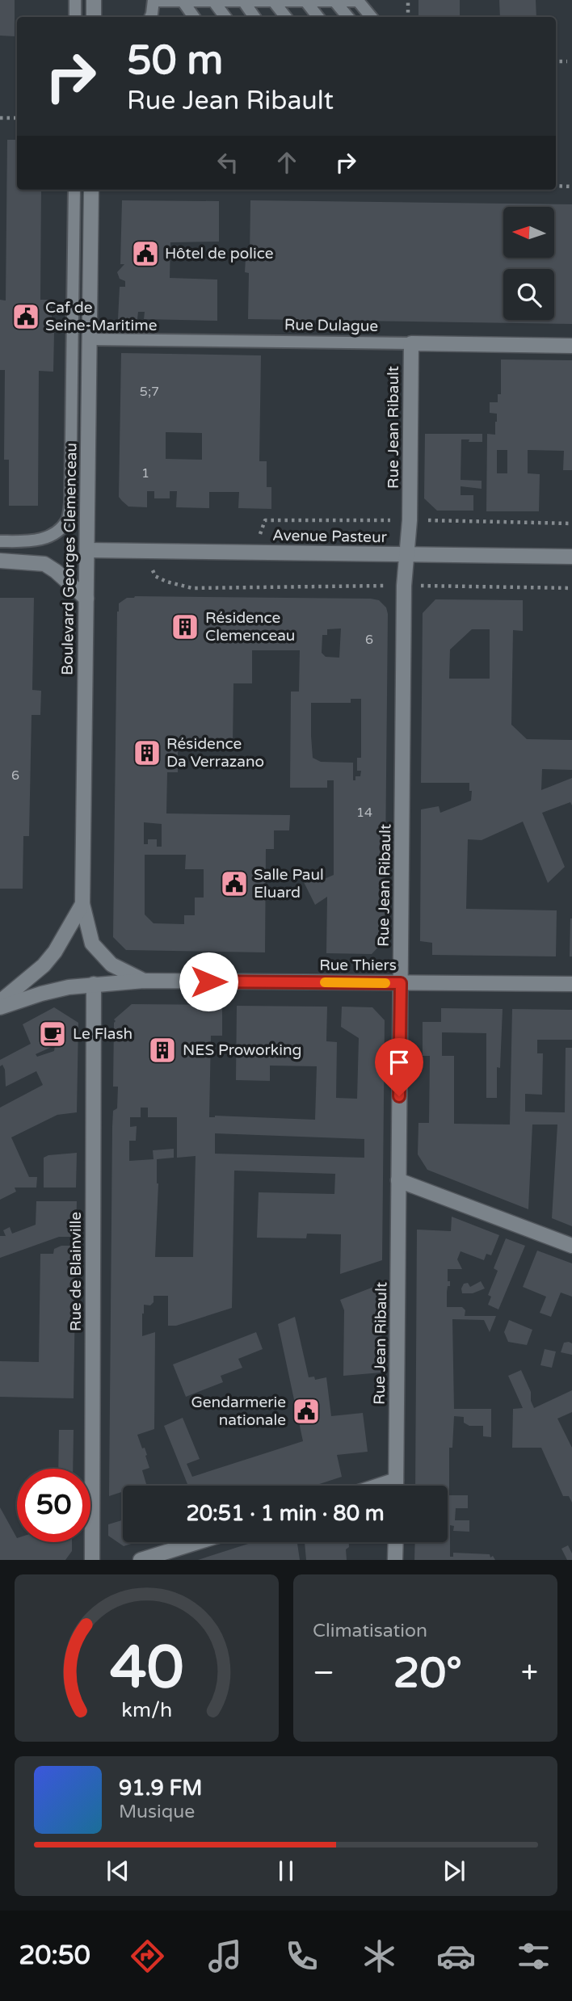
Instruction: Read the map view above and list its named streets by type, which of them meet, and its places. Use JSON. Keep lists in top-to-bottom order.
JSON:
{
  "streets": {
    "street": [
      "Rue Dulague",
      "Rue Jean Ribault",
      "Avenue Pasteur",
      "Boulevard Georges Clemenceau",
      "Rue Thiers",
      "Rue de Blainville"
    ]
  },
  "crossings": [
    ["Rue Dulague", "Rue Jean Ribault"],
    ["Rue Dulague", "Boulevard Georges Clemenceau"],
    ["Rue Jean Ribault", "Avenue Pasteur"],
    ["Rue Jean Ribault", "Rue Thiers"],
    ["Avenue Pasteur", "Boulevard Georges Clemenceau"],
    ["Boulevard Georges Clemenceau", "Rue Thiers"],
    ["Rue Thiers", "Rue de Blainville"]
  ],
  "places": {
    "public building": [
      "Hôtel de police",
      "Caf de Seine-Maritime",
      "Salle Paul Eluard",
      "Gendarmerie nationale"
    ],
    "building": ["Résidence Clemenceau", "Résidence Da Verrazano", "NES Proworking"],
    "cafe": ["Le Flash"]
  },
  "house_numbers": [
    "5;7",
    "1",
    "6",
    "6",
    "14"
  ],
  "north": "left",
  "page": {
    "turn": ["50 m", "Rue Jean Ribault"],
    "limit": "50",
    "trip": "20:51 · 1 min · 80 m",
    "tile": "Climatisation",
    "heat": ["−", "20°", "+"],
    "song": ["91.9 FM", "Musique"],
    "tabs": "20:50",
    "gauge": ["40", "km/h"]
  }
}
